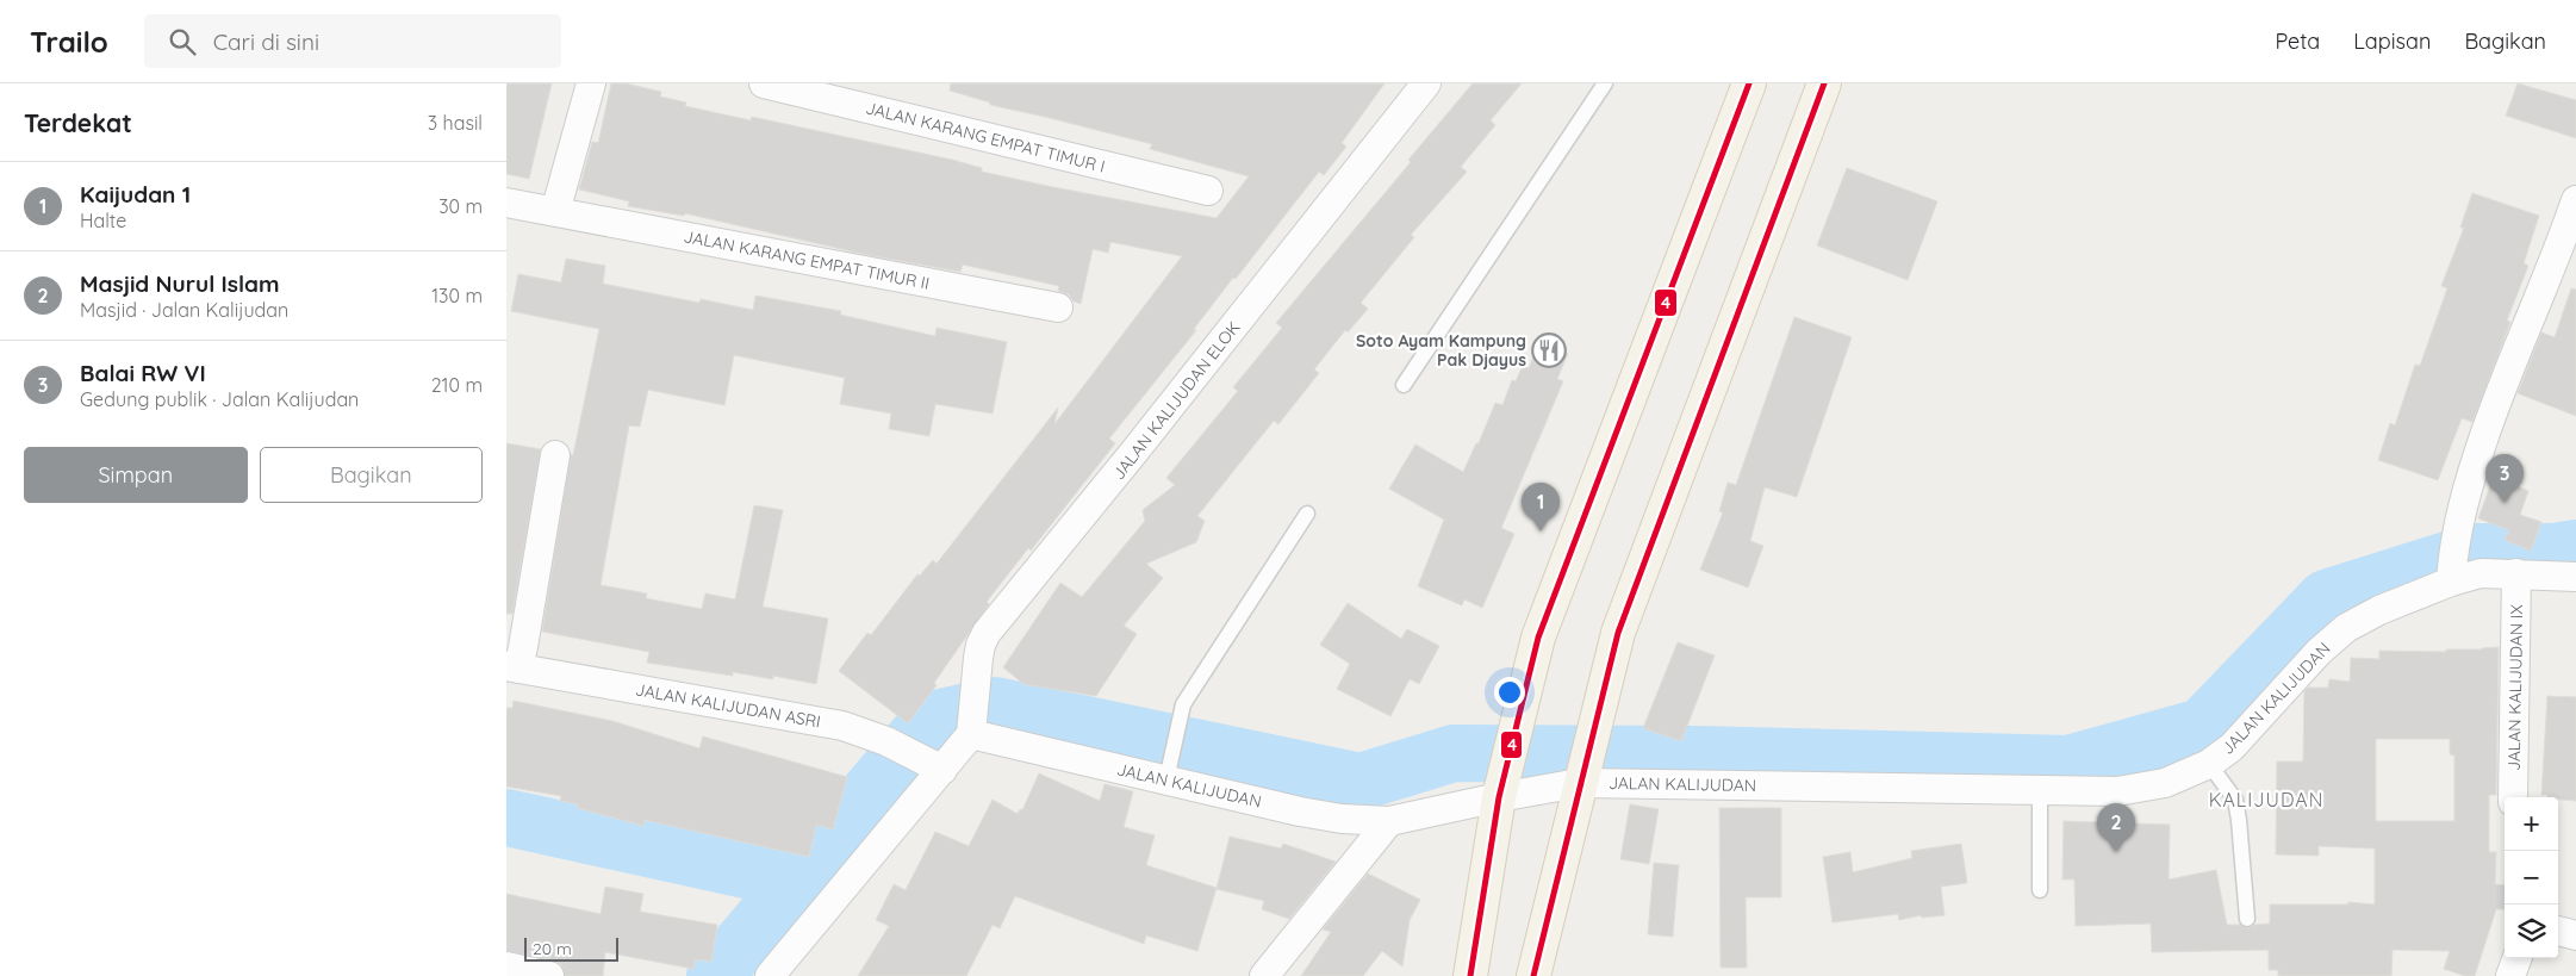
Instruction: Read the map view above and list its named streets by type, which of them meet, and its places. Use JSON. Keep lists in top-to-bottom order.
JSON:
{
  "streets": {
    "street": [
      "JALAN KARANG EMPAT TIMUR I",
      "JALAN KARANG EMPAT TIMUR II",
      "JALAN KALIJUDAN ELOK",
      "JALAN KALIJUDAN IX",
      "JALAN KALIJUDAN",
      "JALAN KALIJUDAN ASRI"
    ]
  },
  "crossings": [
    ["JALAN KALIJUDAN ELOK", "JALAN KALIJUDAN"],
    ["JALAN KALIJUDAN IX", "JALAN KALIJUDAN"]
  ],
  "districts": ["KALIJUDAN"],
  "places": {
    "restaurant": ["Soto Ayam Kampung Pak Djayus"]
  },
  "lines": ["transit line 4"],
  "scale_bar": "20 m",
  "page": {
    "header": "Trailo",
    "search": "Cari di sini",
    "nav": ["Peta", "Lapisan", "Bagikan"],
    "heading": ["Terdekat", "3 hasil"],
    "list": [
      {
        "mark": "1",
        "name": "Kaijudan 1",
        "note": "Halte",
        "value": "30 m"
      },
      {
        "mark": "2",
        "name": "Masjid Nurul Islam",
        "note": "Masjid · Jalan Kalijudan",
        "value": "130 m"
      },
      {
        "mark": "3",
        "name": "Balai RW VI",
        "note": "Gedung publik · Jalan Kalijudan",
        "value": "210 m"
      }
    ],
    "buttons": ["Simpan", "Bagikan"],
    "pins": ["3", "1", "2"],
    "map_buttons": ["+", "−"],
    "scale": "20 m"
  }
}
